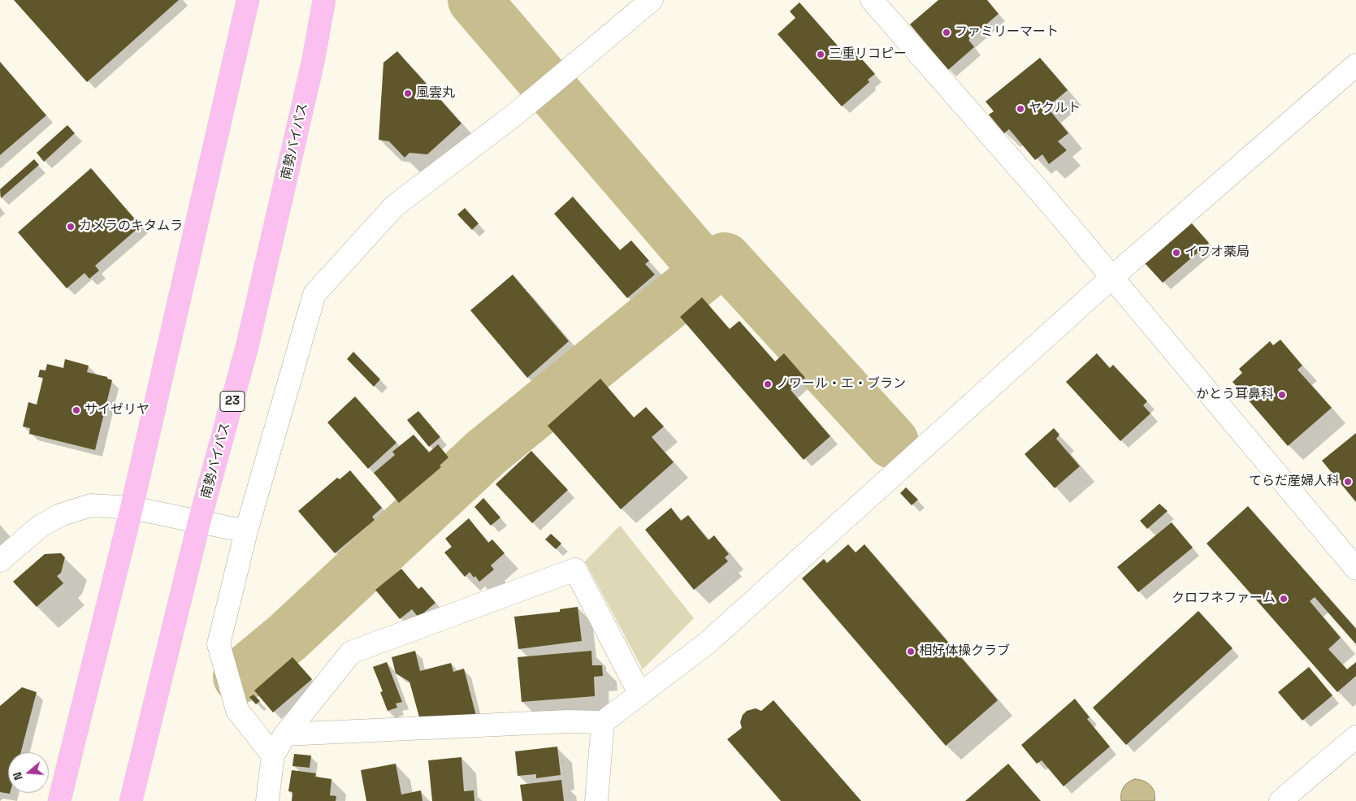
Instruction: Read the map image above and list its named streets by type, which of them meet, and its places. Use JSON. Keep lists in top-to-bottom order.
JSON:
{
  "streets": {
    "highway": ["南勢バイパス", "23"]
  },
  "places": [
    "ファミリーマート",
    "三重リコピー",
    "風雲丸",
    "ヤクルト",
    "カメラのキタムラ",
    "イワオ薬局",
    "ノワール・エ・ブラン",
    "かとう耳鼻科",
    "サイゼリヤ",
    "てらだ産婦人科",
    "クロフネファーム",
    "相好体操クラブ"
  ],
  "north": "left"
}
